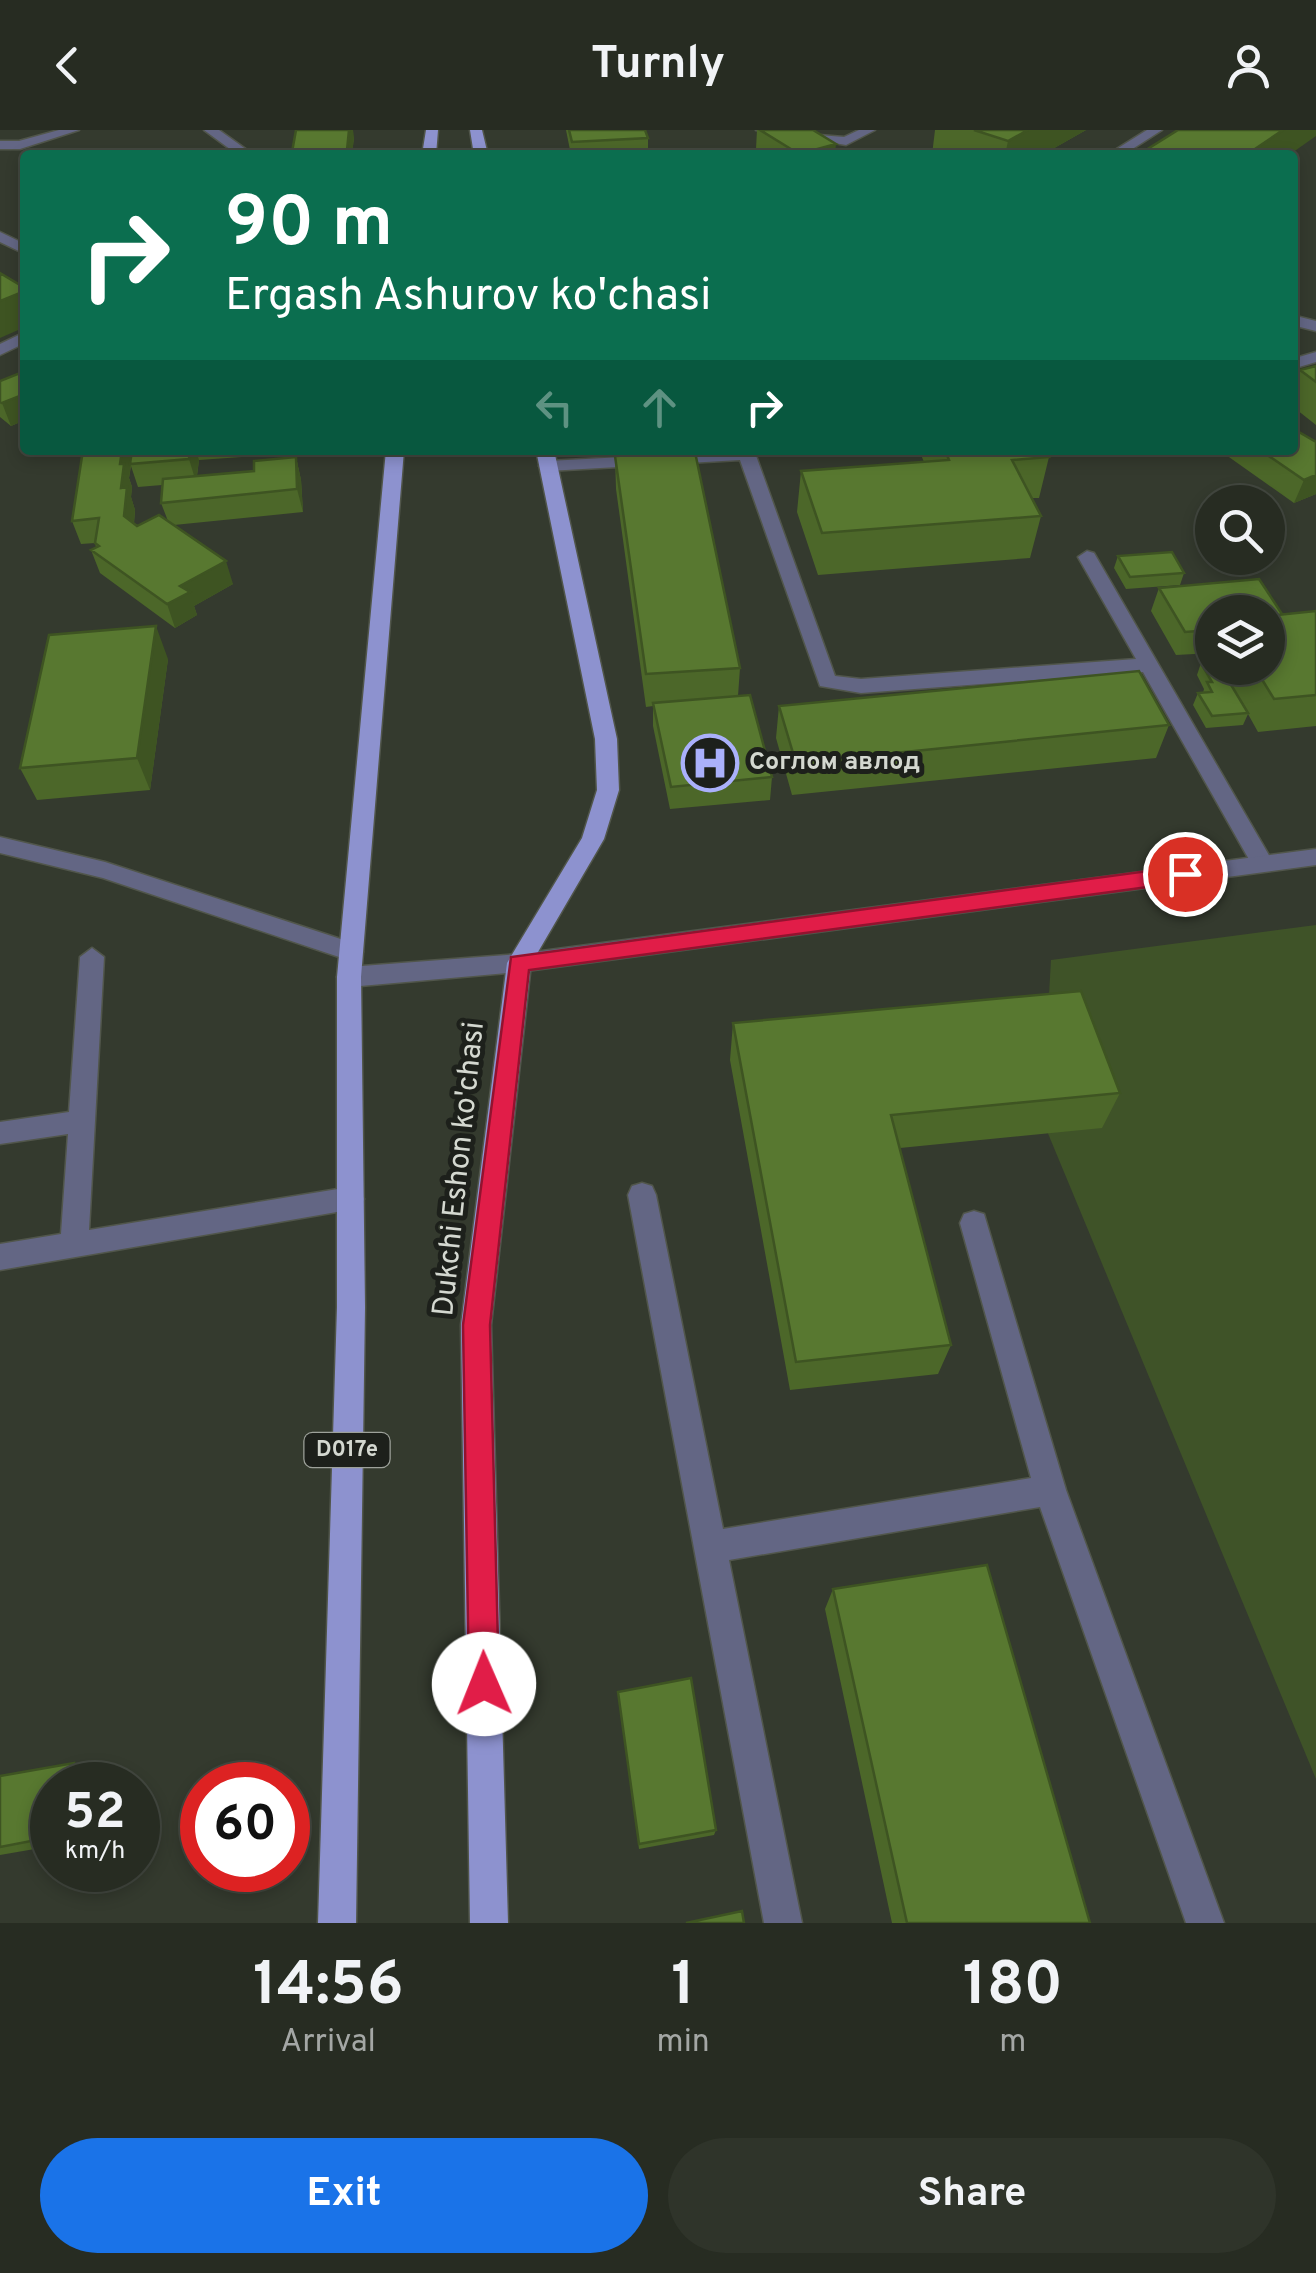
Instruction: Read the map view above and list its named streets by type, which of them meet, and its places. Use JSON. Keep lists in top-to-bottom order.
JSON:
{
  "streets": {
    "main road": ["Dukchi Eshon ko'chasi", "D017e"]
  },
  "places": {
    "hospital": ["Соглом авлод"]
  },
  "page": {
    "header": "Turnly",
    "turn": ["90 m", "Ergash Ashurov ko'chasi"],
    "speed": "52 km/h",
    "limit": "60",
    "eta": [
      "14:56",
      "Arrival",
      "1",
      "min",
      "180",
      "m"
    ],
    "buttons": ["Exit", "Share"]
  }
}
